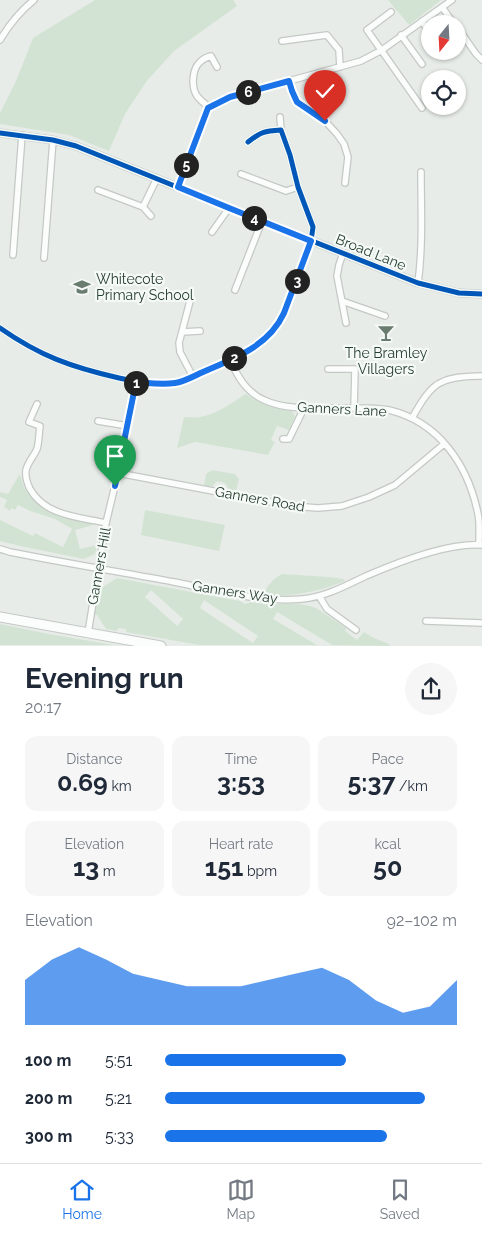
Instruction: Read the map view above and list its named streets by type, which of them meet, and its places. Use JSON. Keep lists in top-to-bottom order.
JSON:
{
  "streets": {
    "street": [
      "Broad Lane",
      "Ganners Lane",
      "Ganners Road",
      "Ganners Hill",
      "Ganners Way"
    ]
  },
  "crossings": [
    ["Ganners Lane", "Ganners Road"],
    ["Ganners Lane", "Ganners Way"],
    ["Ganners Road", "Ganners Hill"],
    ["Ganners Hill", "Ganners Way"]
  ],
  "places": {
    "school or university": ["Whitecote Primary School"],
    "bar": ["The Bramley Villagers"]
  },
  "north": "bottom",
  "page": {
    "pins": [
      "6",
      "5",
      "4",
      "3",
      "2",
      "1"
    ],
    "heading": ["Evening run", "20:17"],
    "stats": [
      ["Distance", "0.69 km"],
      ["Time", "3:53"],
      ["Pace", "5:37 /km"],
      ["Elevation", "13 m"],
      ["Heart rate", "151 bpm"],
      ["kcal", "50"]
    ],
    "chart": ["Elevation", "92–102 m"],
    "list": [
      {
        "name": "100 m",
        "note": "5:51"
      },
      {
        "name": "200 m",
        "note": "5:21"
      },
      {
        "name": "300 m",
        "note": "5:33"
      }
    ],
    "tabs": ["Home", "Map", "Saved"]
  }
}
